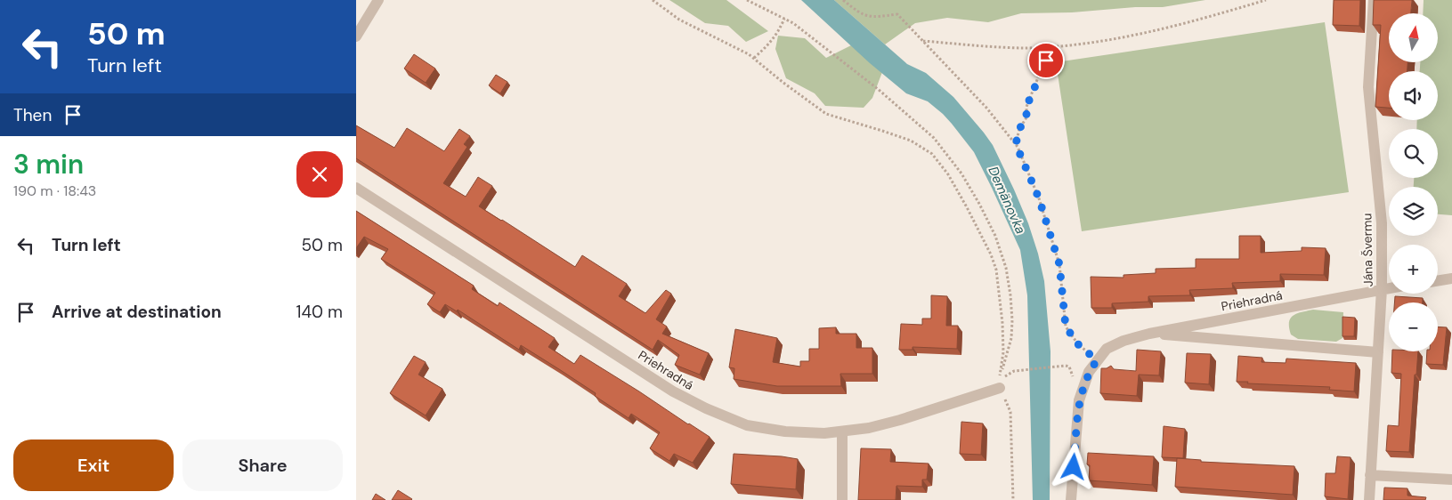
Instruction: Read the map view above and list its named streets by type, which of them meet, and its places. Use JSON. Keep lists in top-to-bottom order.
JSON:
{
  "streets": {
    "street": ["Jána Švermu", "Priehradná"]
  },
  "crossings": [
    ["Jána Švermu", "Priehradná"]
  ],
  "water": ["Demänovka"],
  "north": "top",
  "page": {
    "turn": ["50 m", "Turn left"],
    "map_buttons": ["+", "−"],
    "then": "Then",
    "heading": ["3 min", "190 m · 18:43"],
    "list": [
      {
        "name": "Turn left",
        "value": "50 m"
      },
      {
        "name": "Arrive at destination",
        "value": "140 m"
      }
    ],
    "buttons": ["Exit", "Share"]
  }
}
